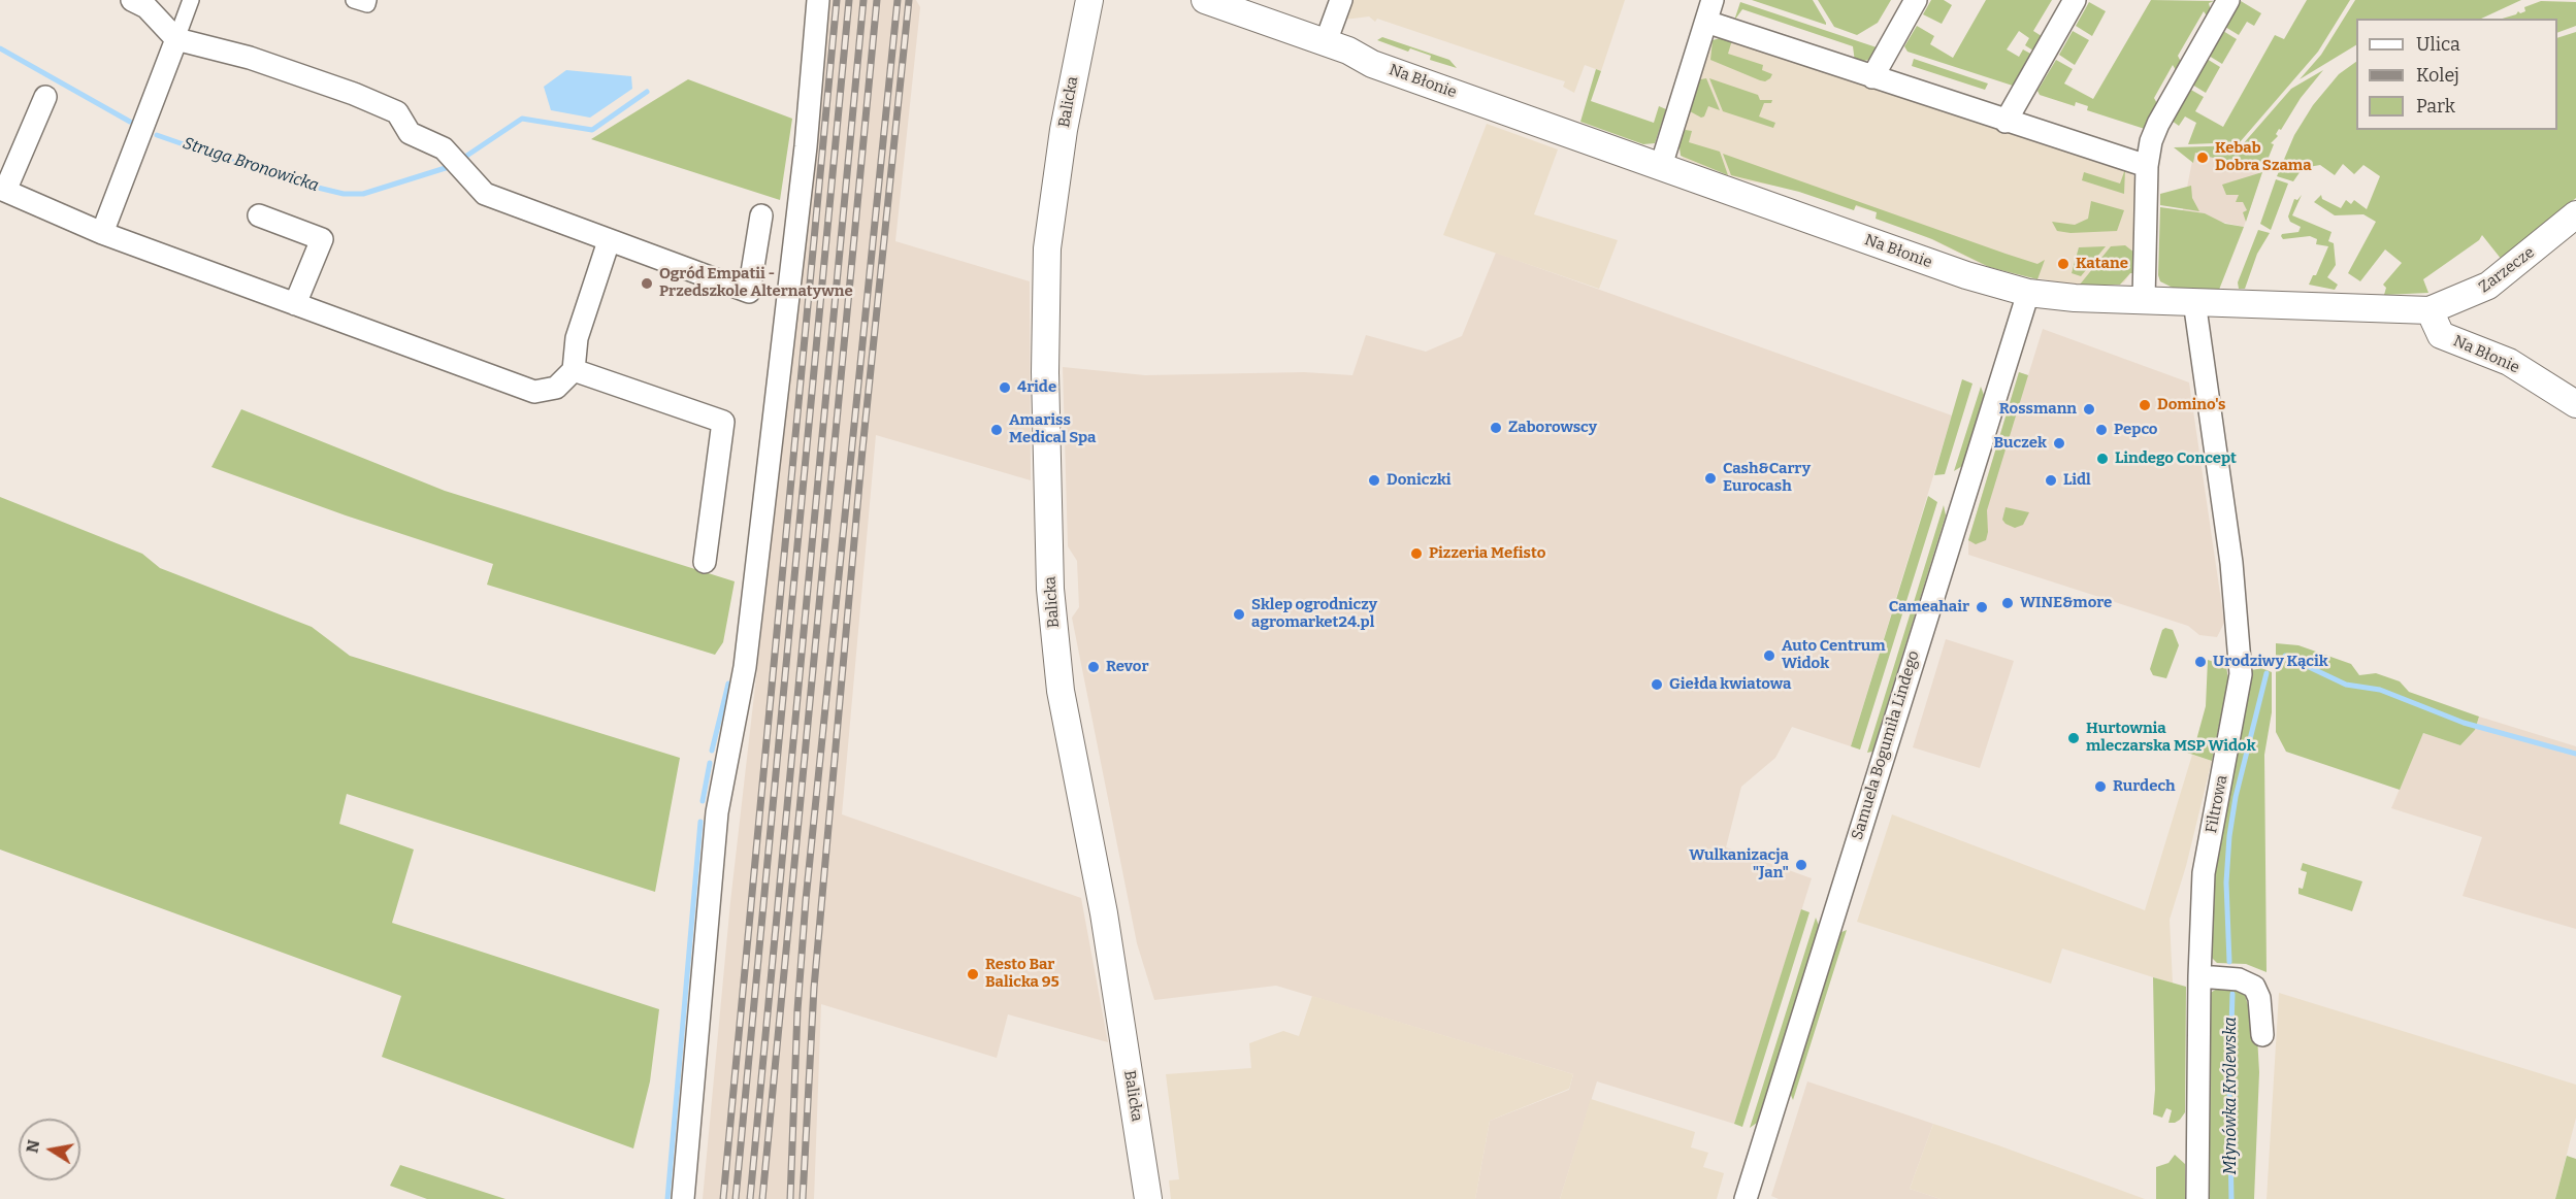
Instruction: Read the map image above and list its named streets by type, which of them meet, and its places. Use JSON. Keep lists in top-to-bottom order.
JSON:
{
  "streets": {
    "street": [
      "Na Błonie",
      "Balicka",
      "Zarzecze",
      "Samuela Bogumiła Lindego",
      "Filtrowa"
    ]
  },
  "crossings": [
    ["Na Błonie", "Zarzecze"],
    ["Na Błonie", "Samuela Bogumiła Lindego"],
    ["Na Błonie", "Filtrowa"]
  ],
  "water": ["Struga Bronowicka", "Młynówka Królewska"],
  "places": [
    "Kebab Dobra Szama",
    "Katane",
    "Ogród Empatii - Przedszkole Alternatywne",
    "4ride",
    "Domino's",
    "Rossmann",
    "Zaborowscy",
    "Amariss Medical Spa",
    "Pepco",
    "Buczek",
    "Lindego Concept",
    "Cash&Carry Eurocash",
    "Doniczki",
    "Lidl",
    "Pizzeria Mefisto",
    "WINE&more",
    "Cameahair",
    "Sklep ogrodniczy agromarket24.pl",
    "Auto Centrum Widok",
    "Urodziwy Kącik",
    "Revor",
    "Giełda kwiatowa",
    "Hurtownia mleczarska MSP Widok",
    "Rurdech",
    "Wulkanizacja \"Jan\"",
    "Resto Bar Balicka 95"
  ],
  "legend": ["Ulica", "Kolej", "Park"],
  "north": "left"
}
